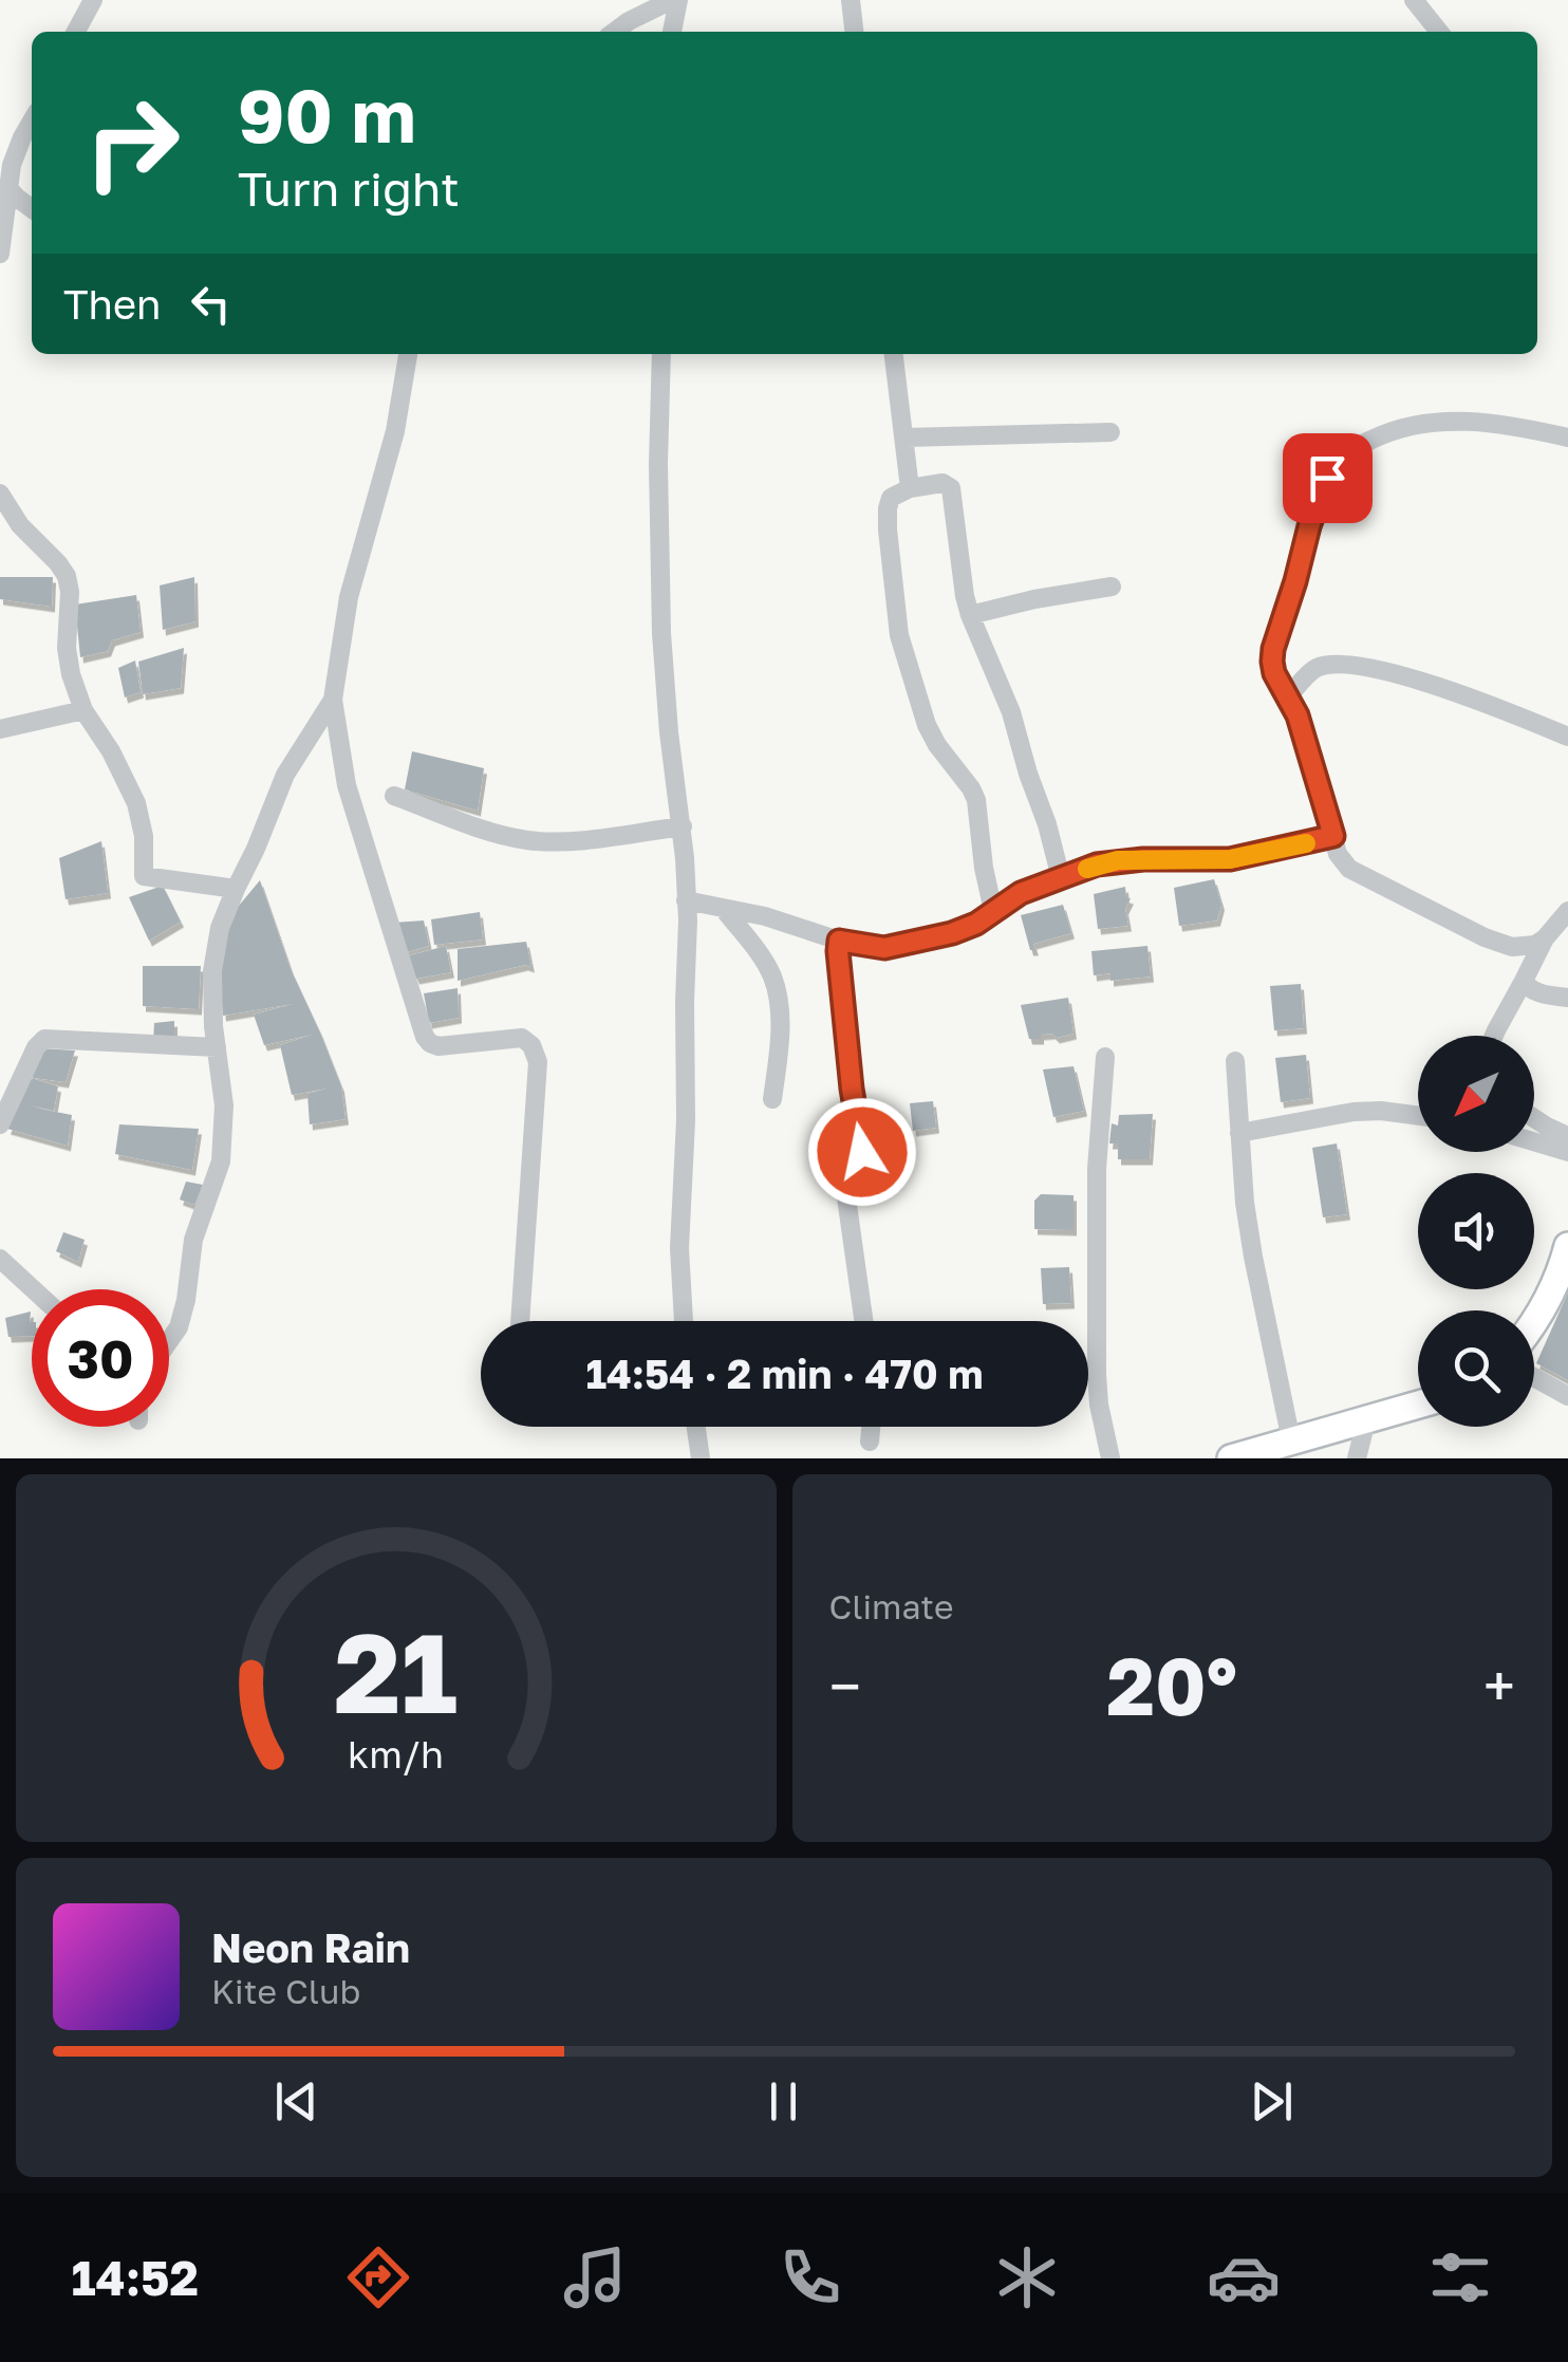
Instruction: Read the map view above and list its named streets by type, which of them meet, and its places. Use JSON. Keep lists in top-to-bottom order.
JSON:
{
  "north": "bottom left",
  "page": {
    "turn": ["90 m", "Turn right"],
    "then": "Then",
    "limit": "30",
    "trip": "14:54 · 2 min · 470 m",
    "tile": "Climate",
    "heat": ["−", "20°", "+"],
    "song": ["Neon Rain", "Kite Club"],
    "tabs": "14:52",
    "gauge": ["21", "km/h"]
  }
}
